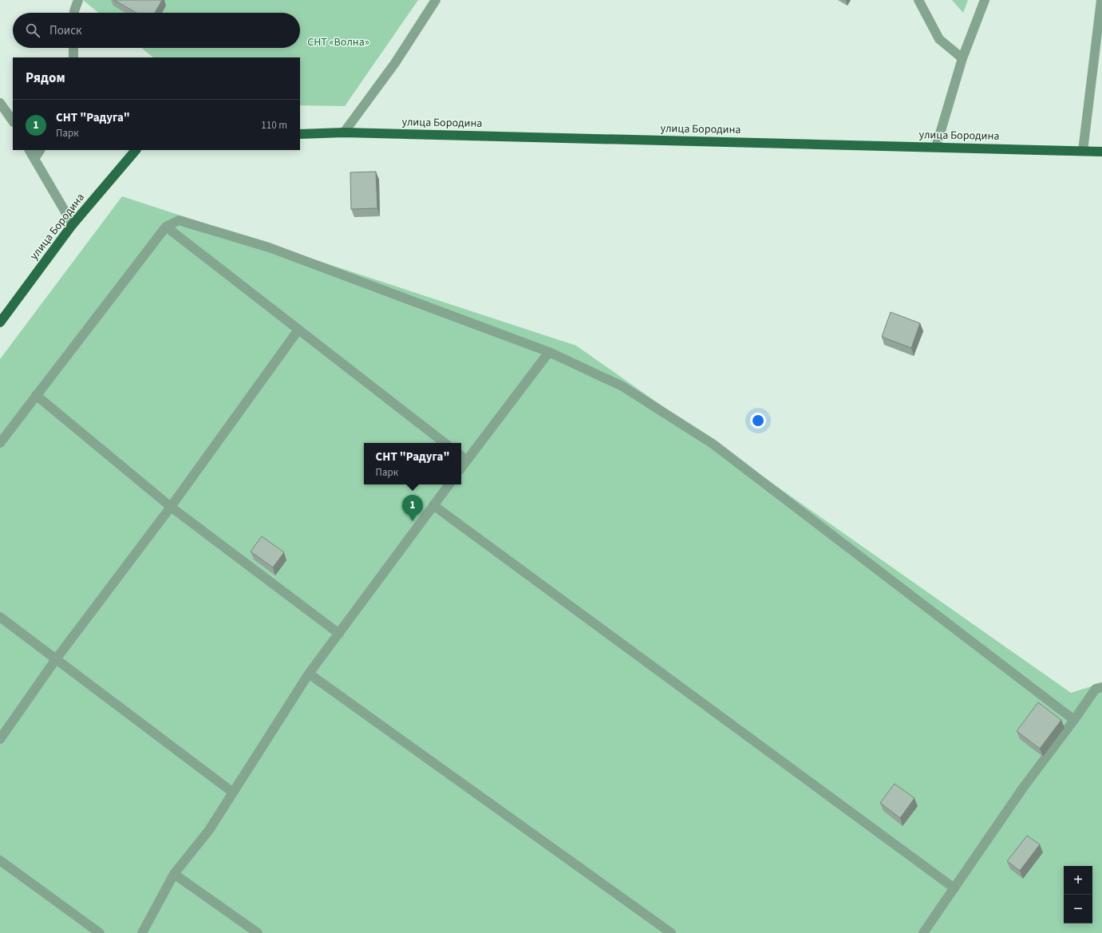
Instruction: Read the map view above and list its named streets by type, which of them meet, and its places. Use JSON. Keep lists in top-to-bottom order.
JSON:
{
  "streets": {
    "main road": ["улица Бородина"]
  },
  "parks": ["СНТ «Волна»"],
  "page": {
    "search": "Поиск",
    "heading": "Рядом",
    "list": [
      {
        "mark": "1",
        "name": "СНТ \"Радуга\"",
        "note": "Парк",
        "value": "110 m"
      }
    ],
    "popup": ["СНТ \"Радуга\"", "Парк"],
    "pins": "1",
    "map_buttons": ["+", "−"]
  }
}
